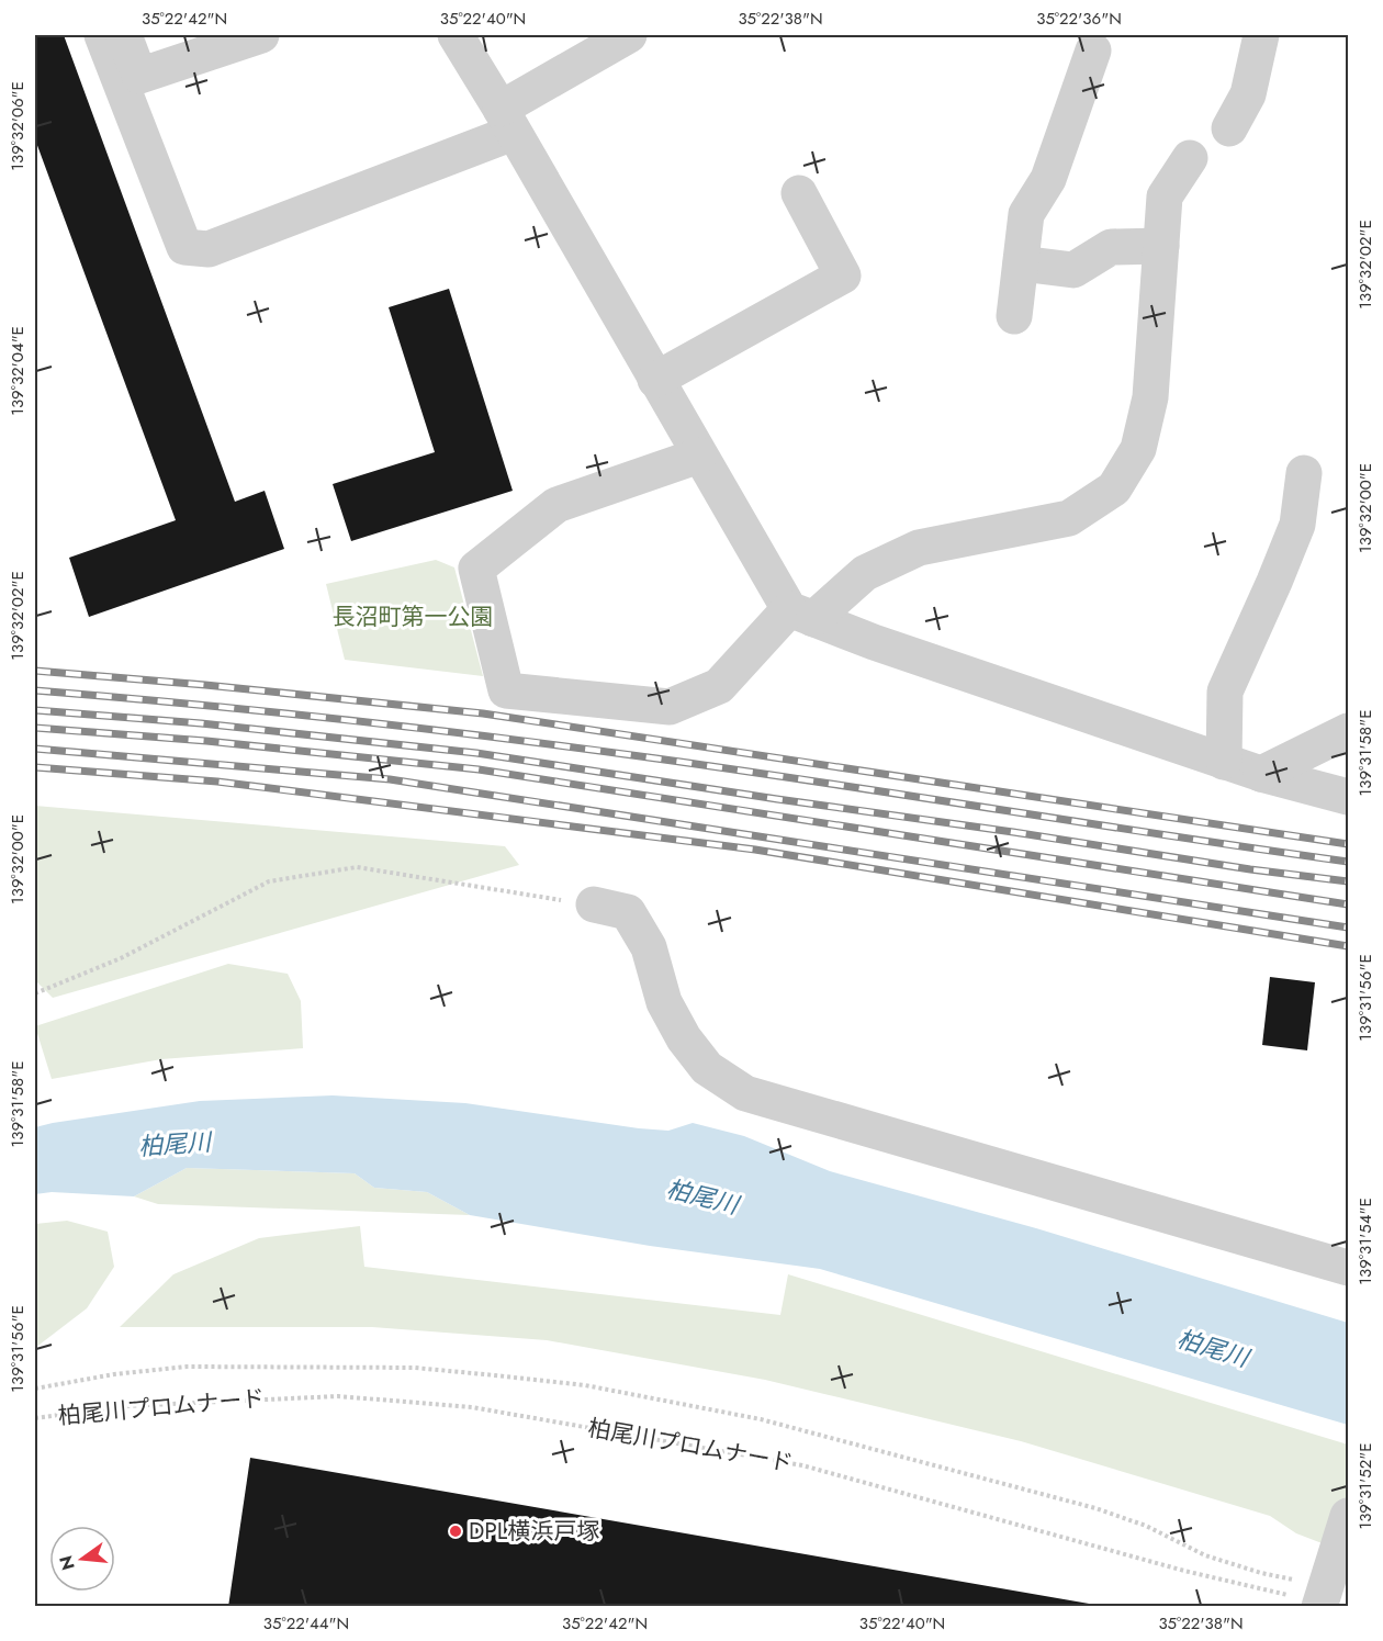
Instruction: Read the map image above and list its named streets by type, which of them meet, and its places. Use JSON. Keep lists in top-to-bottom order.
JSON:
{
  "streets": {
    "path": ["柏尾川プロムナード"]
  },
  "water": ["柏尾川"],
  "parks": ["長沼町第一公園"],
  "places": ["DPL横浜戸塚"],
  "north": "left",
  "coordinates": [
    "35°22'42\"N",
    "35°22'40\"N",
    "35°22'38\"N",
    "35°22'36\"N",
    "139°32'06\"E",
    "139°32'02\"E",
    "139°32'04\"E",
    "139°32'00\"E",
    "139°31'58\"E",
    "139°31'56\"E",
    "139°31'54\"E",
    "139°31'52\"E",
    "35°22'44\"N"
  ]
}
